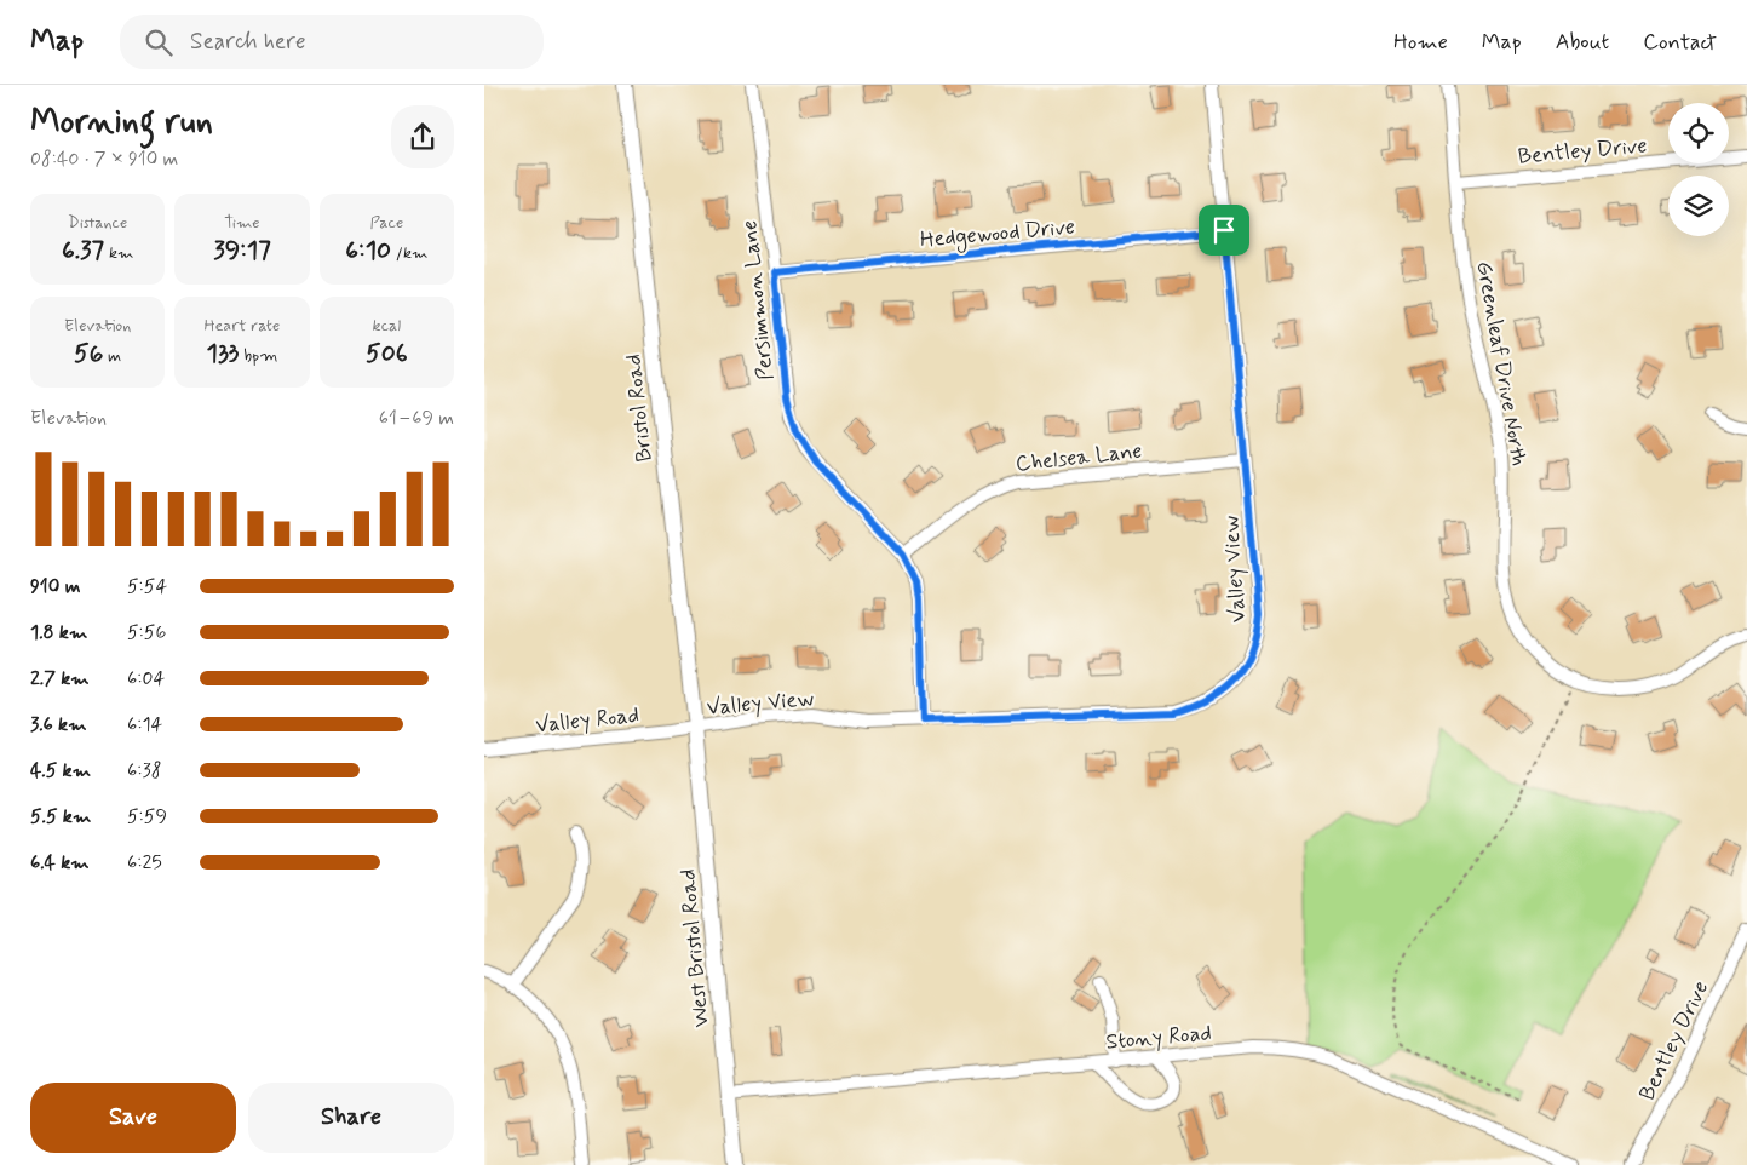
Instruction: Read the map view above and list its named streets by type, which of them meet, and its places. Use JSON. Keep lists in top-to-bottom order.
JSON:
{
  "streets": {
    "main road": ["Bristol Road", "West Bristol Road"],
    "street": [
      "Bentley Drive",
      "Hedgewood Drive",
      "Persimmon Lane",
      "Greenleaf Drive North",
      "Chelsea Lane",
      "Valley View",
      "Valley Road",
      "Stony Road"
    ]
  },
  "crossings": [
    ["Bentley Drive", "Greenleaf Drive North"],
    ["Hedgewood Drive", "Persimmon Lane"],
    ["Hedgewood Drive", "Valley View"],
    ["Persimmon Lane", "Chelsea Lane"],
    ["Persimmon Lane", "Valley View"],
    ["Bristol Road", "Valley View"],
    ["Bristol Road", "Valley Road"],
    ["Bristol Road", "West Bristol Road"],
    ["Chelsea Lane", "Valley View"],
    ["Valley View", "Valley Road"],
    ["Valley View", "West Bristol Road"],
    ["Valley Road", "West Bristol Road"],
    ["West Bristol Road", "Stony Road"]
  ],
  "page": {
    "header": "Map",
    "search": "Search here",
    "nav": [
      "Home",
      "Map",
      "About",
      "Contact"
    ],
    "heading": ["Morning run", "08:40 · 7 × 910 m"],
    "stats": [
      ["Distance", "6.37 km"],
      ["Time", "39:17"],
      ["Pace", "6:10 /km"],
      ["Elevation", "56 m"],
      ["Heart rate", "133 bpm"],
      ["kcal", "506"]
    ],
    "chart": ["Elevation", "61–69 m"],
    "list": [
      {
        "name": "910 m",
        "note": "5:54"
      },
      {
        "name": "1.8 km",
        "note": "5:56"
      },
      {
        "name": "2.7 km",
        "note": "6:04"
      },
      {
        "name": "3.6 km",
        "note": "6:14"
      },
      {
        "name": "4.5 km",
        "note": "6:38"
      },
      {
        "name": "5.5 km",
        "note": "5:59"
      },
      {
        "name": "6.4 km",
        "note": "6:25"
      }
    ],
    "buttons": ["Save", "Share"]
  }
}
